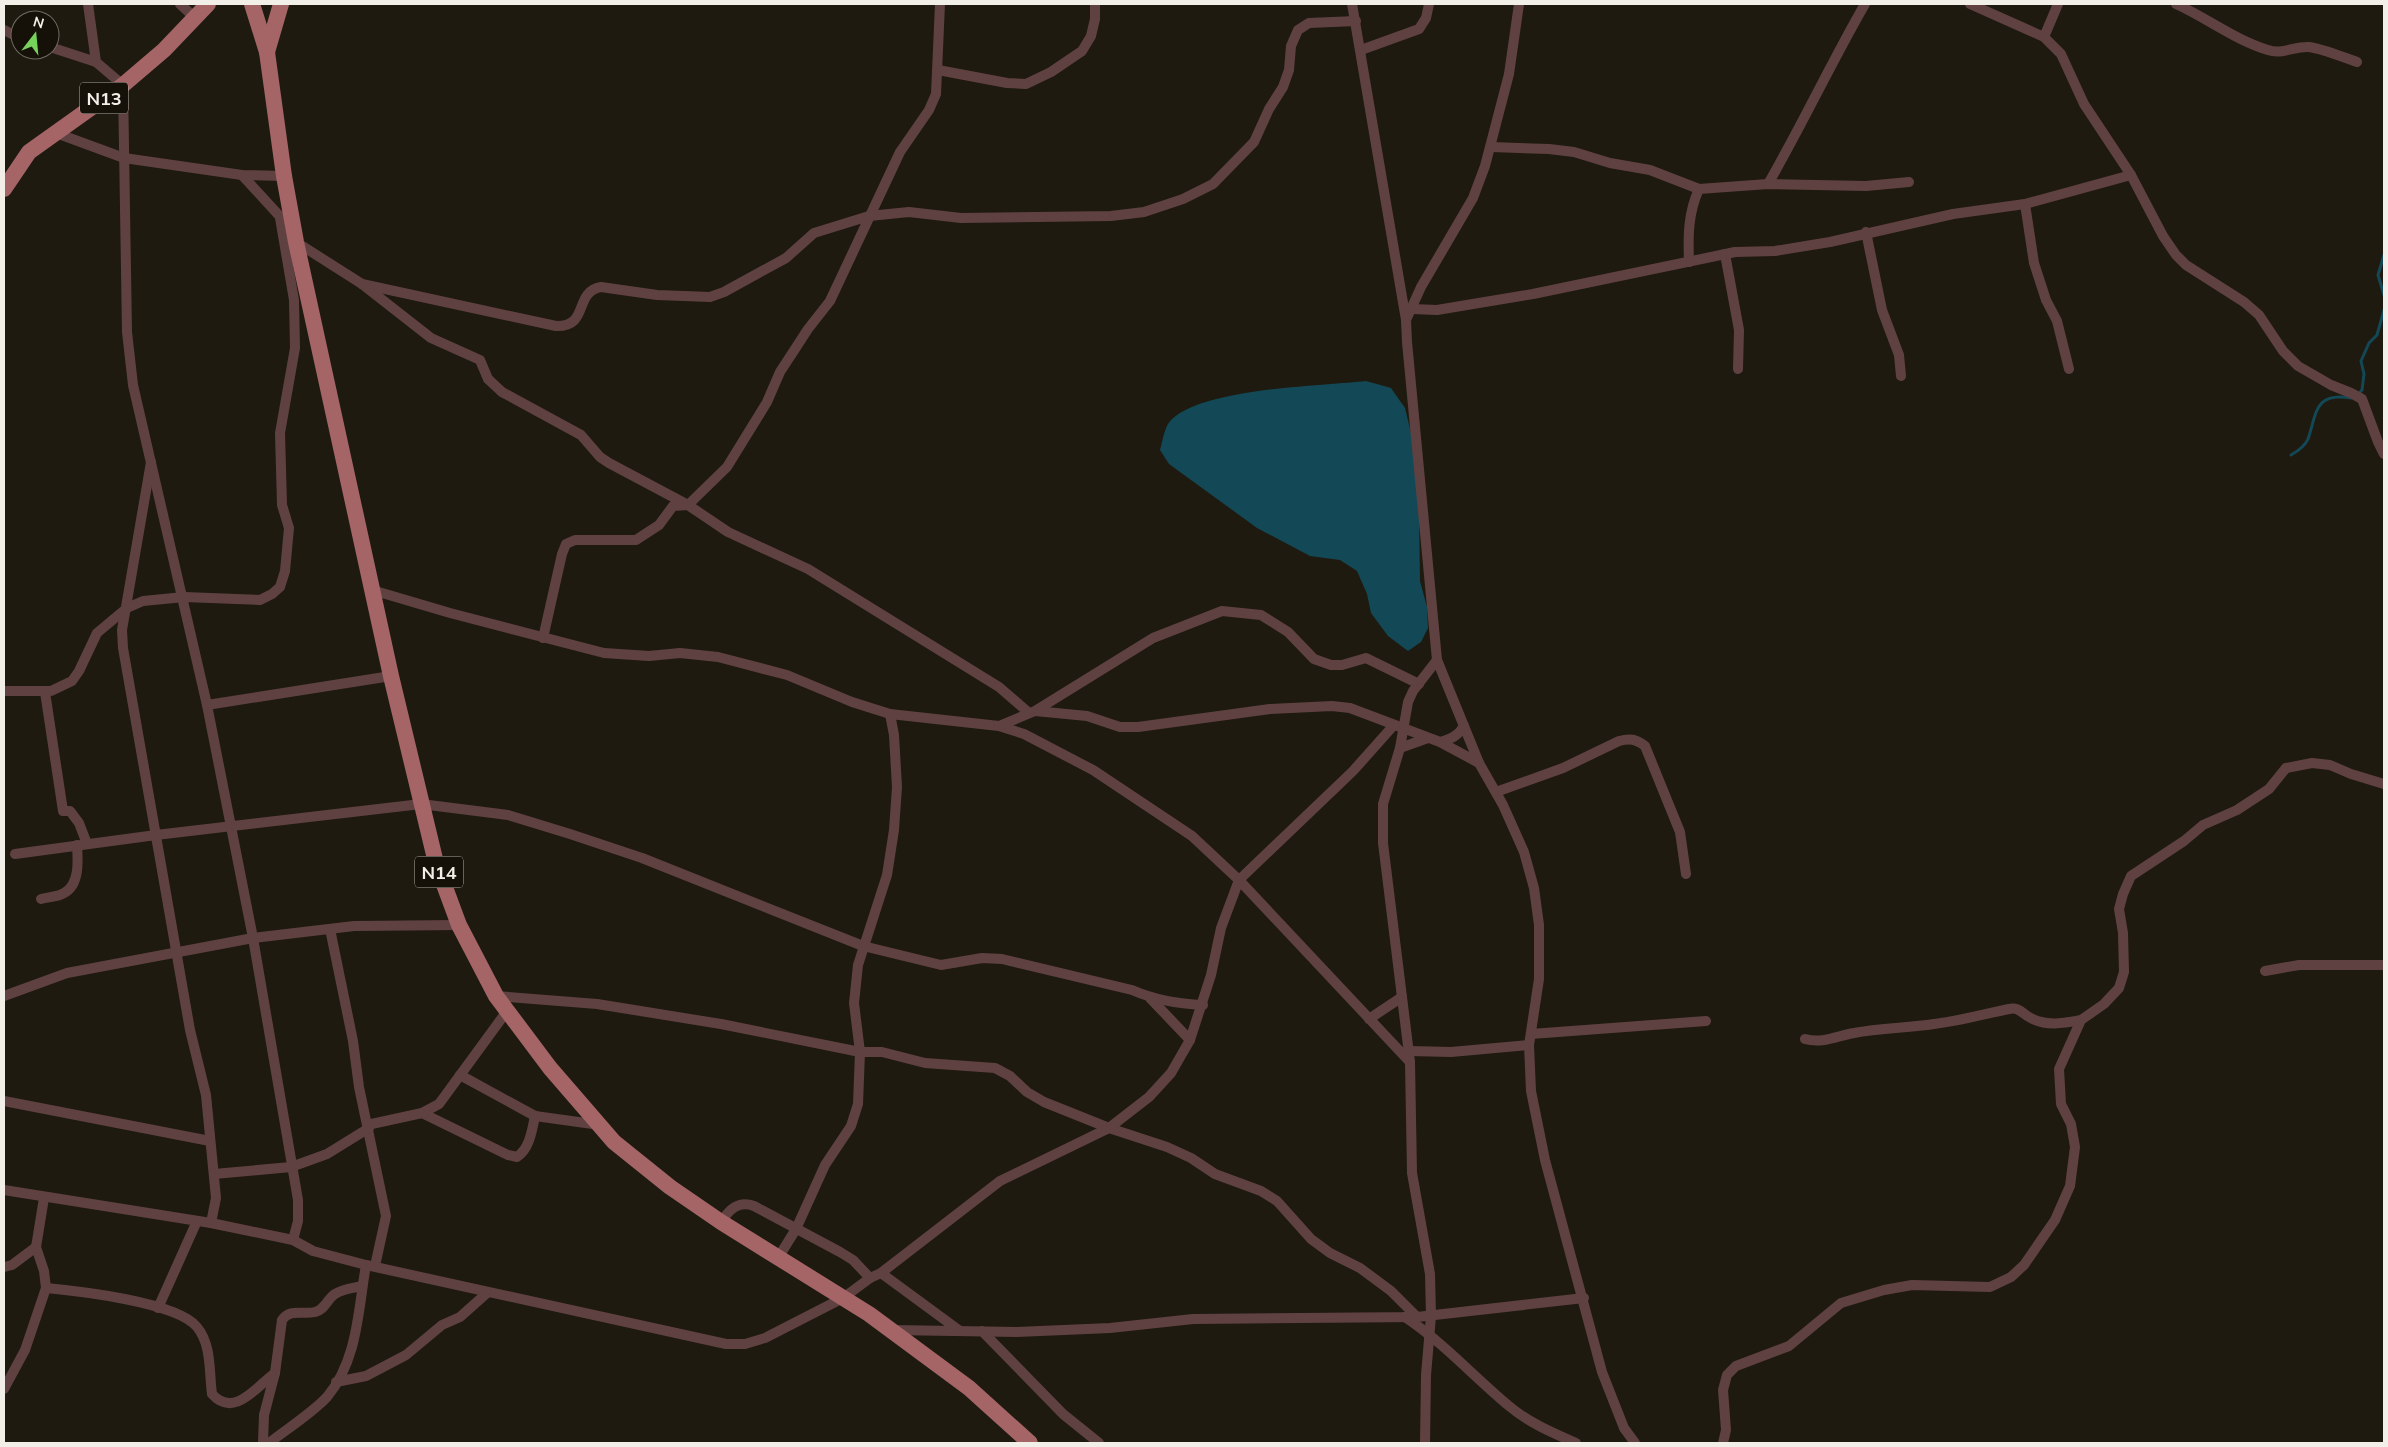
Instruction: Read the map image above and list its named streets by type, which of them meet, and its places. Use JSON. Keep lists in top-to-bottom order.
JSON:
{
  "streets": {
    "main road": ["N13", "N14"]
  },
  "north": "top"
}
